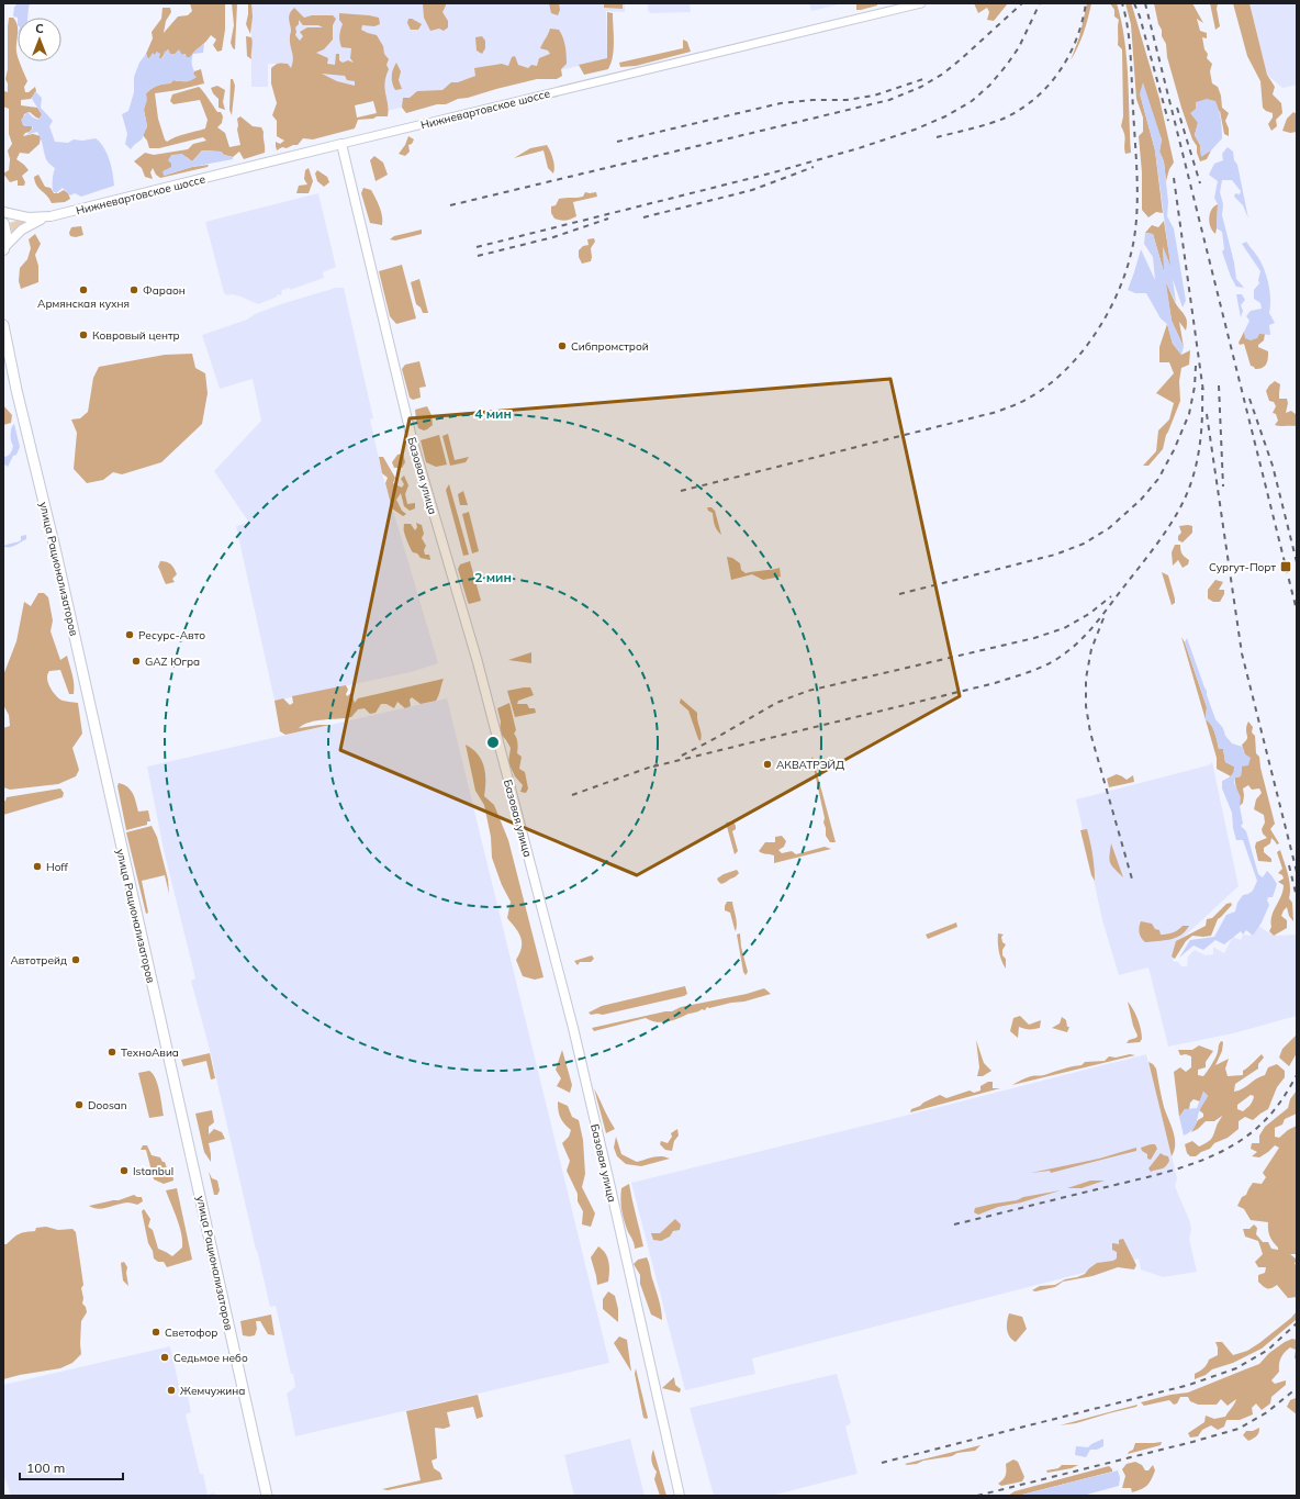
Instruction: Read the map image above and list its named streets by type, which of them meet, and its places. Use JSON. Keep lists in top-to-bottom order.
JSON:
{
  "streets": {
    "main road": ["улица Рационализаторов"],
    "street": ["Нижневартовское шоссе", "Базовая улица"]
  },
  "crossings": [
    ["Нижневартовское шоссе", "Базовая улица"]
  ],
  "places": {
    "other": [
      "Армянская кухня",
      "Фараон",
      "Ковровый центр",
      "Сибпромстрой",
      "Ресурс-Авто",
      "GAZ Югра",
      "АКВАТРЭЙД",
      "Hoff",
      "Автотрейд",
      "ТехноАвиа",
      "Doosan",
      "Istanbul",
      "Светофор",
      "Седьмое небо",
      "Жемчужина"
    ],
    "transit": ["Сургут-Порт"]
  },
  "scale_bar": "100 m",
  "north": "top",
  "rings": ["4 мин", "2 мин"]
}
